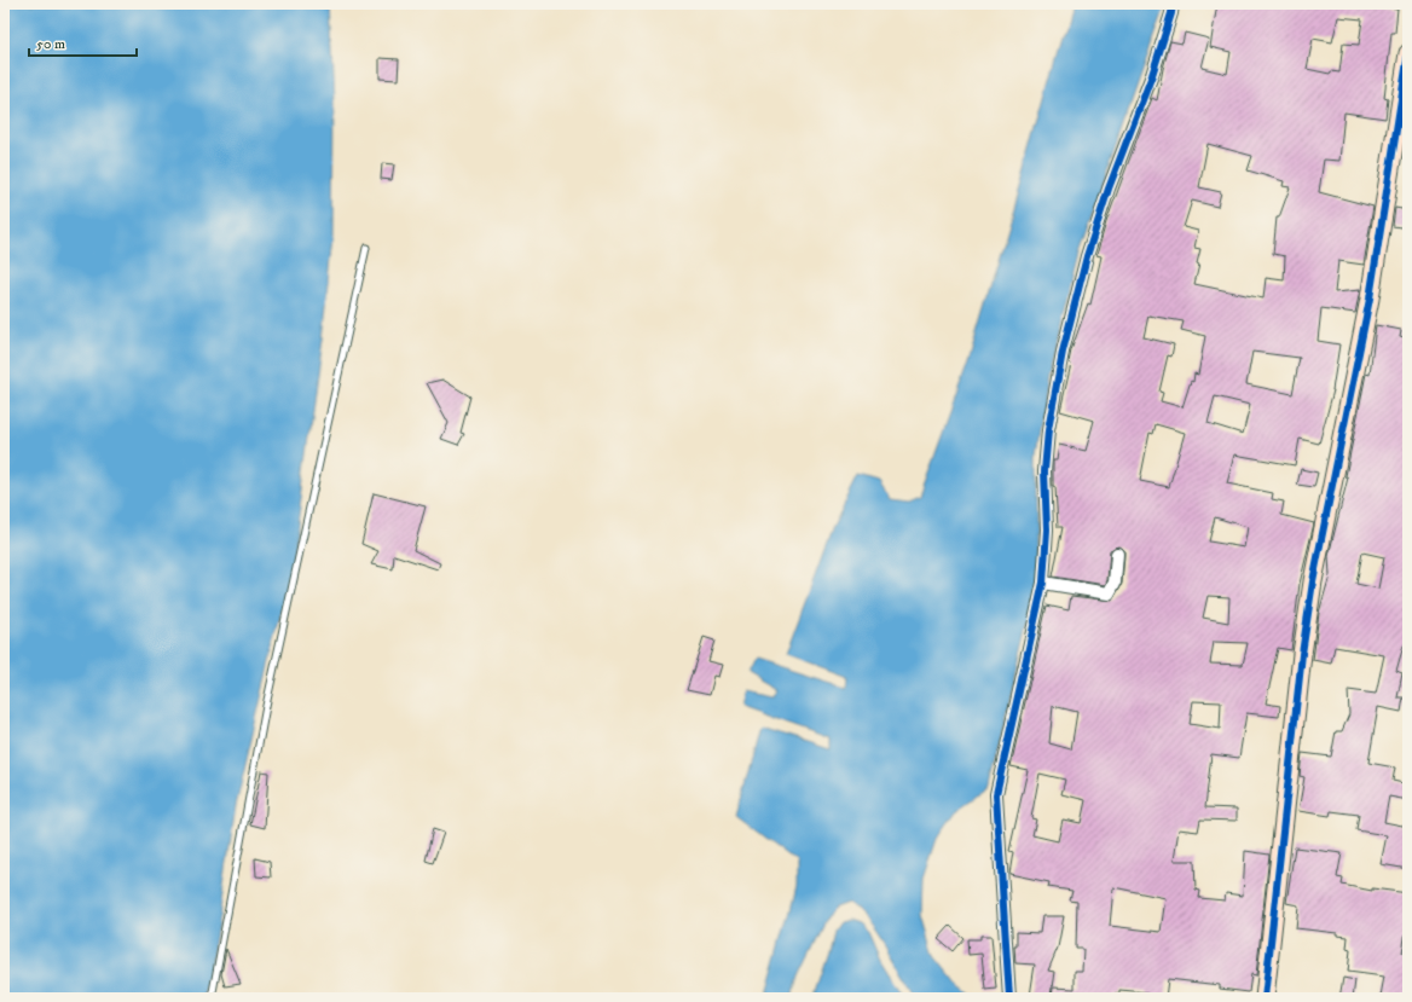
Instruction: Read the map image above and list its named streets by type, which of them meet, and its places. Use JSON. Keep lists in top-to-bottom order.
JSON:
{
  "scale_bar": "50 m"
}
